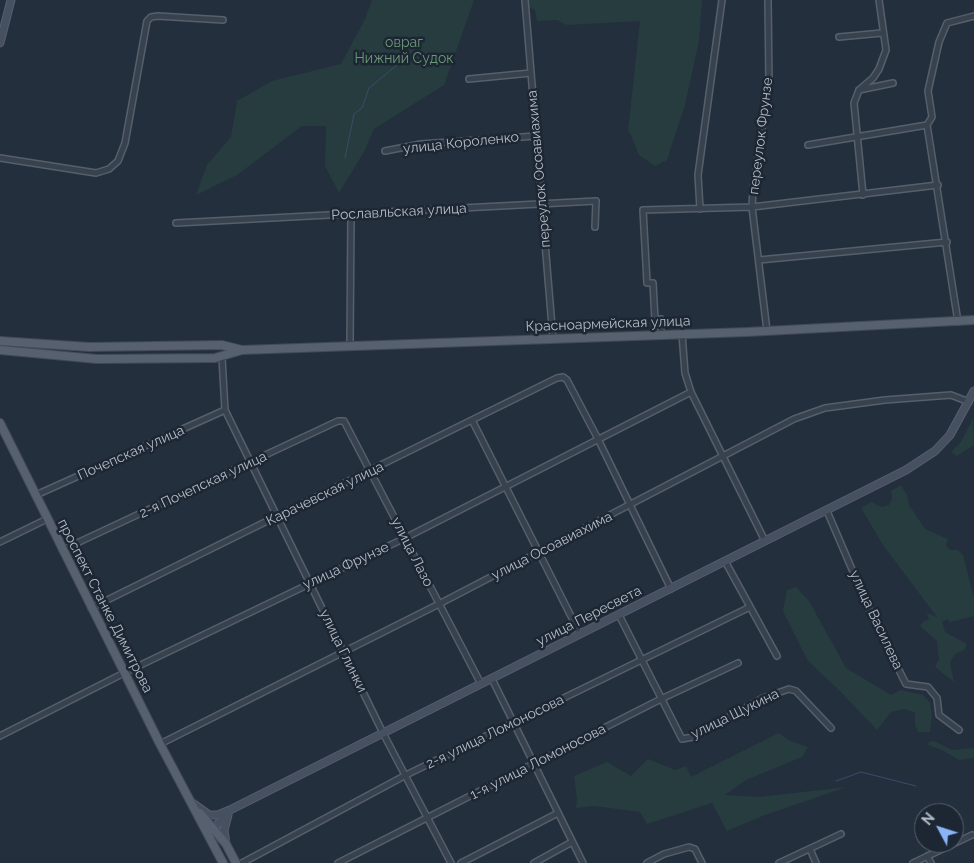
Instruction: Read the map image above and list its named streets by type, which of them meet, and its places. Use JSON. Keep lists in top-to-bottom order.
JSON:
{
  "streets": {
    "main road": ["Красноармейская улица", "проспект Станке Димитрова", "улица Пересвета"],
    "street": [
      "переулок Фрунзе",
      "улица Короленко",
      "переулок Осоавиахима",
      "Рославльская улица",
      "Почепская улица",
      "2-я Почепская улица",
      "Карачевская улица",
      "улица Осоавиахима",
      "улица Лазо",
      "улица Фрунзе",
      "улица Василева",
      "улица Глинки",
      "улица Щукина",
      "2-я улица Ломоносова",
      "1-я улица Ломоносова"
    ]
  },
  "crossings": [
    ["переулок Фрунзе", "Красноармейская улица"],
    ["улица Короленко", "переулок Осоавиахима"],
    ["переулок Осоавиахима", "Рославльская улица"],
    ["переулок Осоавиахима", "Красноармейская улица"],
    ["Почепская улица", "проспект Станке Димитрова"],
    ["Почепская улица", "улица Глинки"],
    ["2-я Почепская улица", "улица Лазо"],
    ["2-я Почепская улица", "проспект Станке Димитрова"],
    ["2-я Почепская улица", "улица Глинки"],
    ["Карачевская улица", "улица Лазо"],
    ["Карачевская улица", "улица Фрунзе"],
    ["Карачевская улица", "проспект Станке Димитрова"],
    ["Карачевская улица", "улица Глинки"],
    ["улица Осоавиахима", "улица Лазо"],
    ["улица Осоавиахима", "проспект Станке Димитрова"],
    ["улица Осоавиахима", "улица Пересвета"],
    ["улица Осоавиахима", "улица Глинки"],
    ["улица Лазо", "улица Фрунзе"],
    ["улица Лазо", "улица Пересвета"],
    ["улица Фрунзе", "проспект Станке Димитрова"],
    ["улица Фрунзе", "улица Глинки"],
    ["проспект Станке Димитрова", "улица Пересвета"],
    ["улица Пересвета", "улица Василева"],
    ["улица Пересвета", "улица Глинки"],
    ["улица Глинки", "2-я улица Ломоносова"],
    ["улица Глинки", "1-я улица Ломоносова"],
    ["улица Щукина", "1-я улица Ломоносова"]
  ],
  "parks": ["овраг Нижний Судок"],
  "north": "top left"
}
